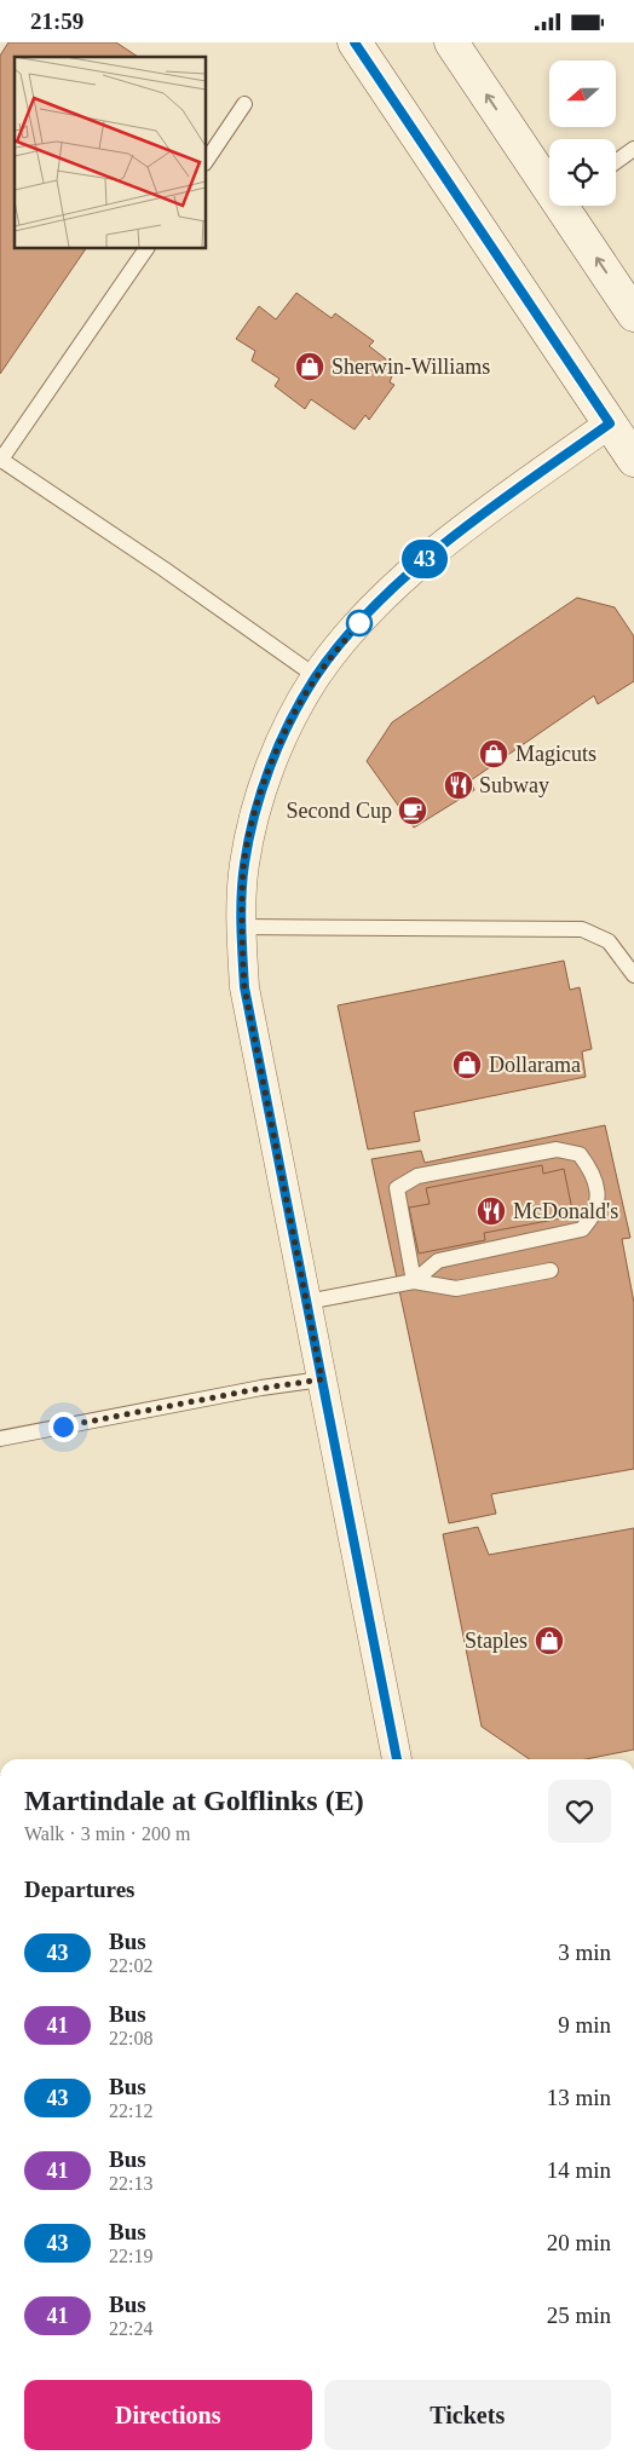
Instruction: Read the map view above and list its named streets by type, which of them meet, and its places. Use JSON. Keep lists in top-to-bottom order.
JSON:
{
  "places": {
    "shop": [
      "Sherwin-Williams",
      "Magicuts",
      "Dollarama",
      "Staples"
    ],
    "restaurant": ["Subway", "McDonald's"],
    "cafe": ["Second Cup"]
  },
  "lines": ["bus line 43"],
  "north": "left",
  "page": {
    "status": "21:59",
    "on_map": "43",
    "heading": [
      ["Martindale at Golflinks (E)", "Walk · 3 min · 200 m"],
      "Departures"
    ],
    "list": [
      {
        "mark": "43",
        "name": "Bus",
        "note": "22:02",
        "value": "3 min"
      },
      {
        "mark": "41",
        "name": "Bus",
        "note": "22:08",
        "value": "9 min"
      },
      {
        "mark": "43",
        "name": "Bus",
        "note": "22:12",
        "value": "13 min"
      },
      {
        "mark": "41",
        "name": "Bus",
        "note": "22:13",
        "value": "14 min"
      },
      {
        "mark": "43",
        "name": "Bus",
        "note": "22:19",
        "value": "20 min"
      },
      {
        "mark": "41",
        "name": "Bus",
        "note": "22:24",
        "value": "25 min"
      }
    ],
    "buttons": ["Directions", "Tickets"]
  }
}
